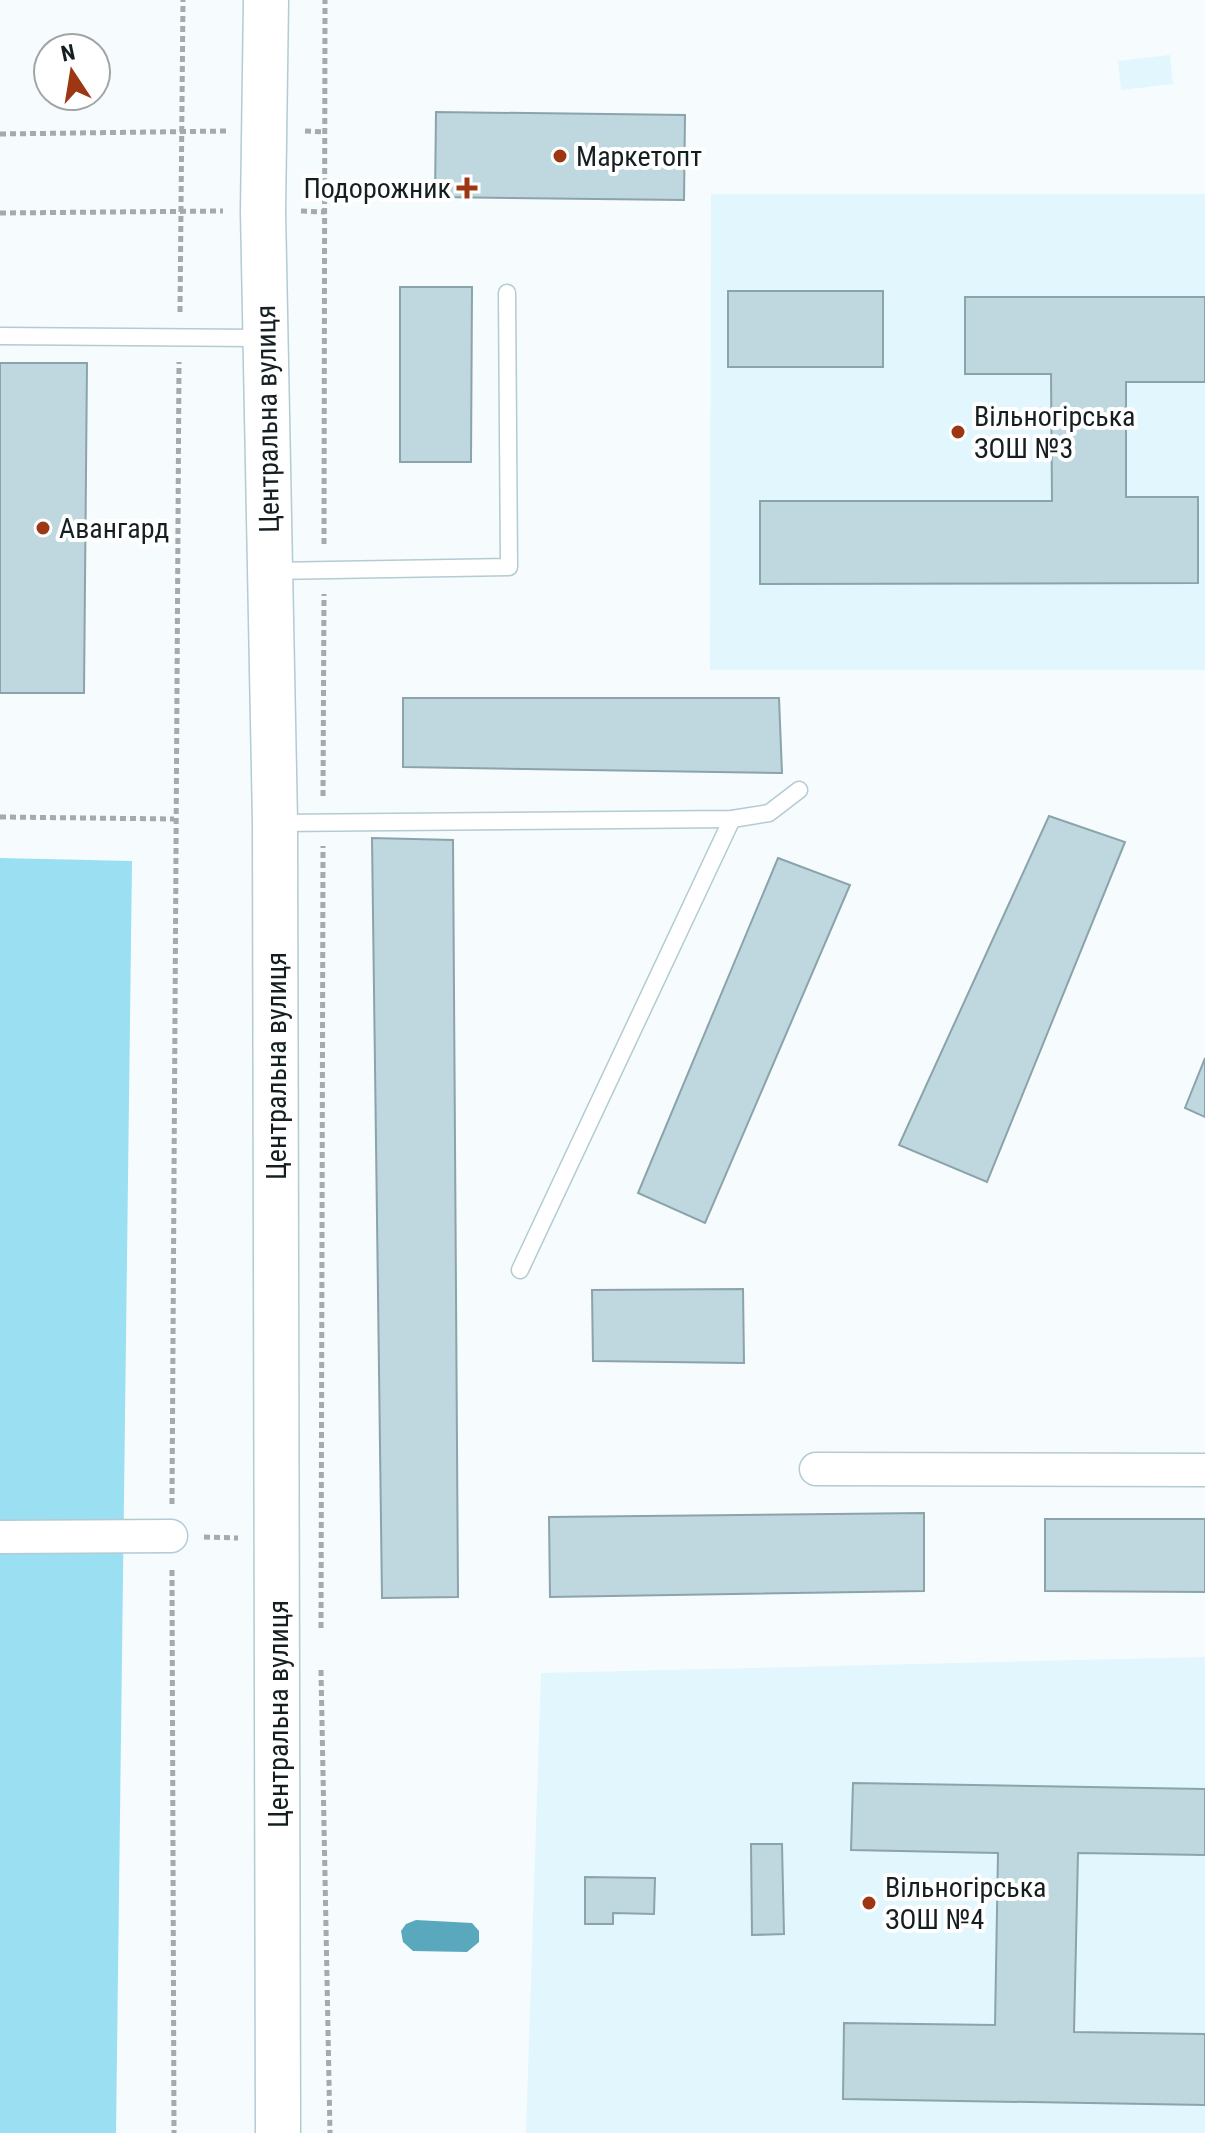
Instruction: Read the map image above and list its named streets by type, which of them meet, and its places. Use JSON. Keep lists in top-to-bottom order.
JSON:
{
  "streets": {
    "main road": ["Центральна вулиця"]
  },
  "places": {
    "other": [
      "Маркетопт",
      "Вільногірська ЗОШ №3",
      "Авангард",
      "Вільногірська ЗОШ №4"
    ],
    "health": ["Подорожник"]
  },
  "north": "top"
}
